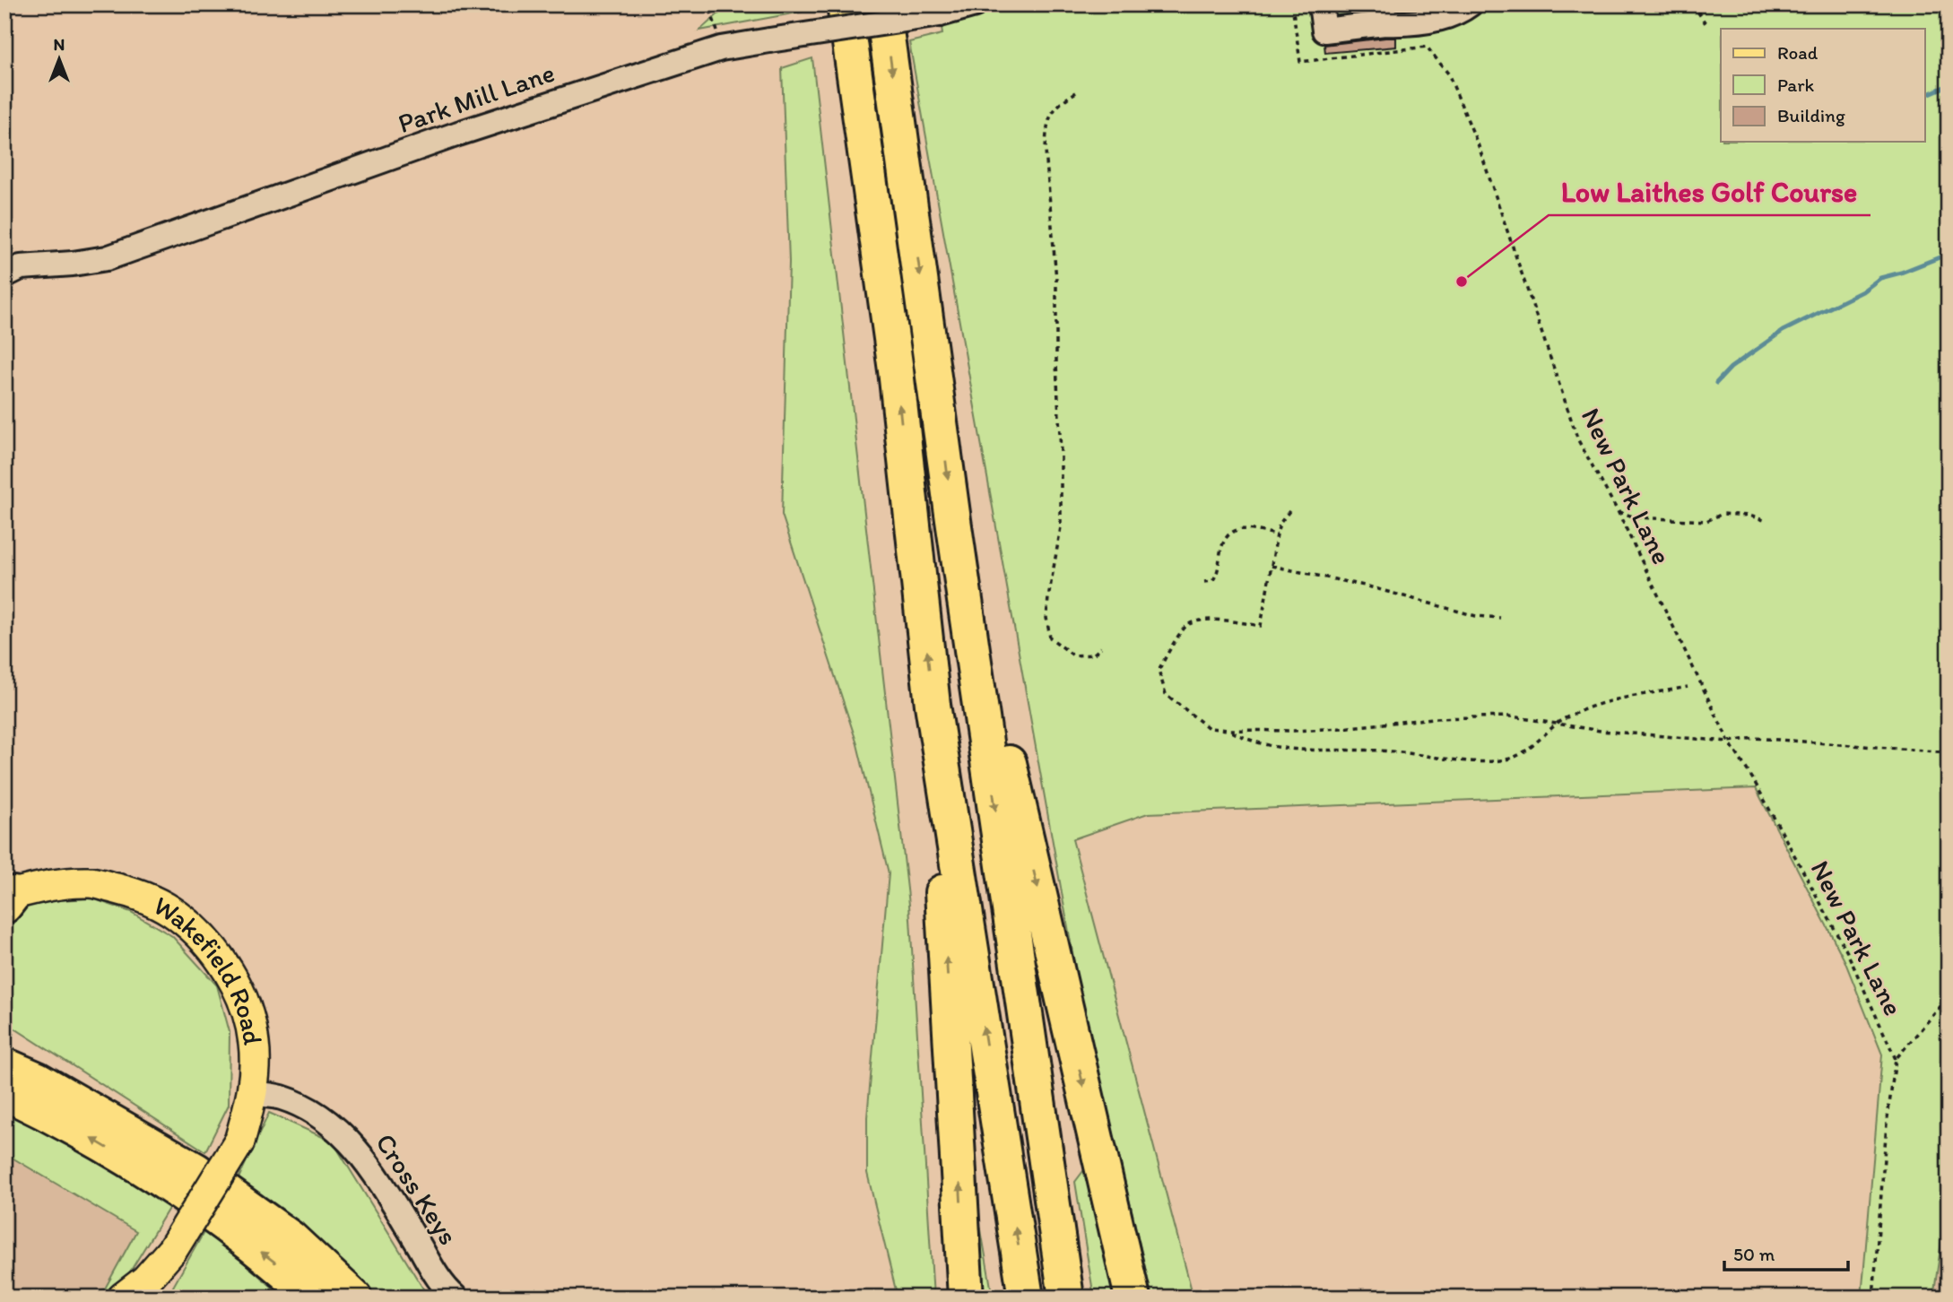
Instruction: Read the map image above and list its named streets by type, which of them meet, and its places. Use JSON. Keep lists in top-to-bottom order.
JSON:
{
  "streets": {
    "main road": ["Wakefield Road"],
    "street": ["Park Mill Lane", "Cross Keys"],
    "path": ["New Park Lane"]
  },
  "crossings": [
    ["Wakefield Road", "Cross Keys"]
  ],
  "places": ["Low Laithes Golf Course"],
  "legend": ["Road", "Park", "Building"],
  "scale_bar": "50 m",
  "north": "top"
}
